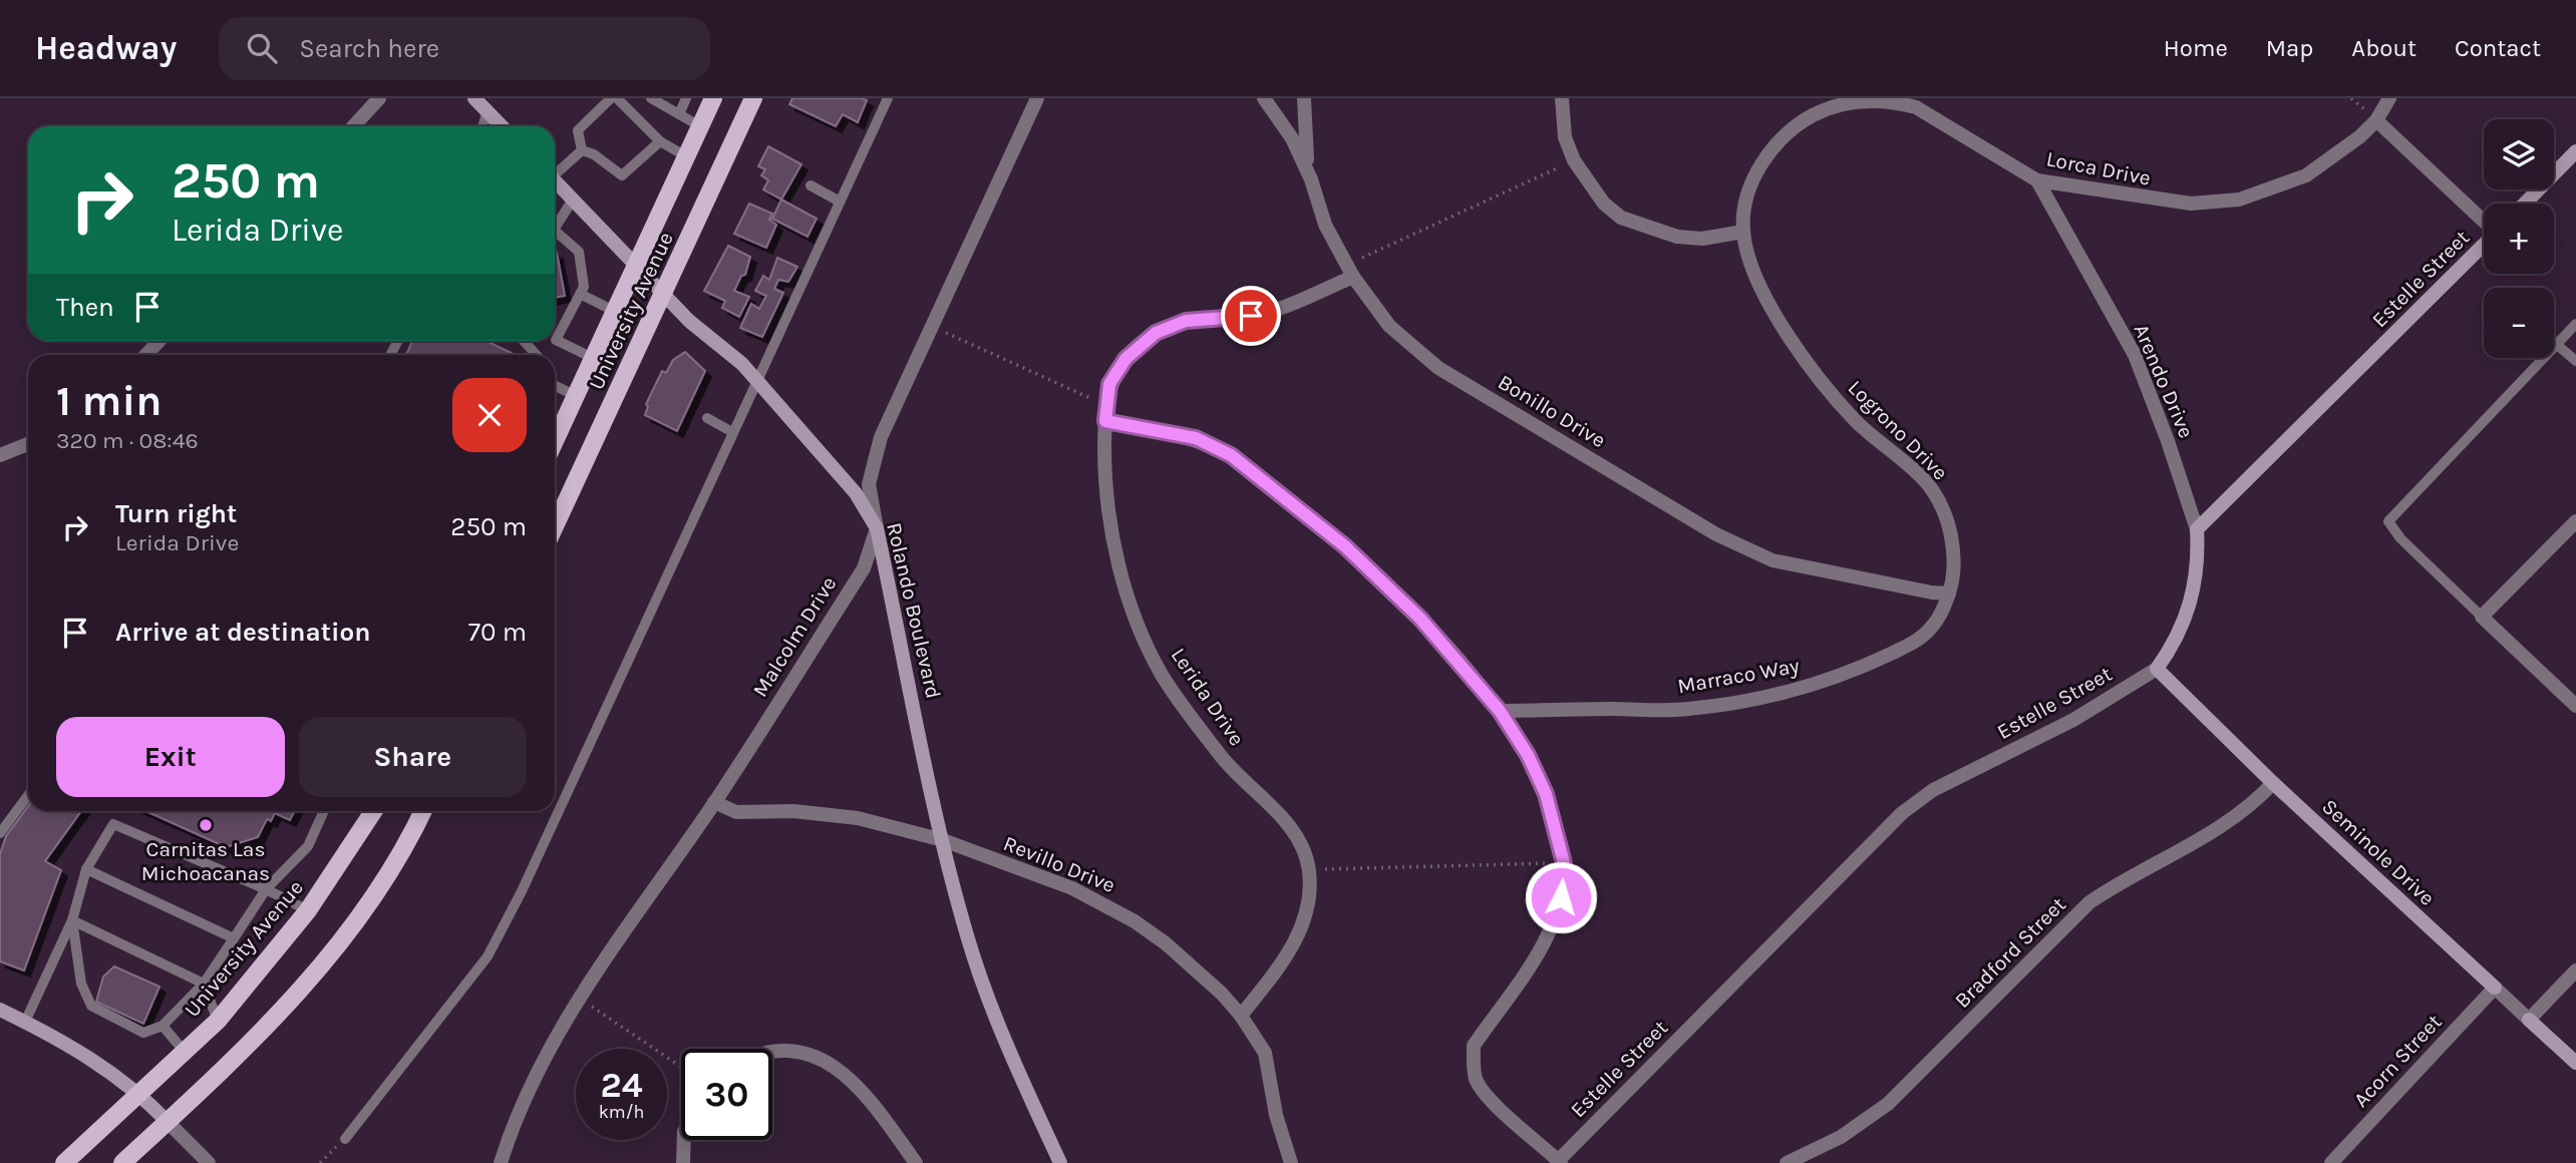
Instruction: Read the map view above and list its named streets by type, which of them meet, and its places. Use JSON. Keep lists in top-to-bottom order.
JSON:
{
  "streets": {
    "main road": ["University Avenue"],
    "street": [
      "Lorca Drive",
      "Estelle Street",
      "Arendo Drive",
      "Bonillo Drive",
      "Logrono Drive",
      "Rolando Boulevard",
      "Malcolm Drive",
      "Marraco Way",
      "Lerida Drive",
      "Seminole Drive",
      "Revillo Drive",
      "Bradford Street",
      "Acorn Street"
    ]
  },
  "crossings": [
    ["Lorca Drive", "Arendo Drive"],
    ["Lorca Drive", "Logrono Drive"],
    ["Estelle Street", "Arendo Drive"],
    ["Estelle Street", "Seminole Drive"],
    ["University Avenue", "Rolando Boulevard"],
    ["Bonillo Drive", "Logrono Drive"],
    ["Bonillo Drive", "Marraco Way"],
    ["Bonillo Drive", "Lerida Drive"],
    ["Logrono Drive", "Marraco Way"],
    ["Rolando Boulevard", "Malcolm Drive"],
    ["Rolando Boulevard", "Revillo Drive"],
    ["Malcolm Drive", "Revillo Drive"],
    ["Lerida Drive", "Revillo Drive"],
    ["Seminole Drive", "Bradford Street"],
    ["Seminole Drive", "Acorn Street"]
  ],
  "places": ["Carnitas Las Michoacanas"],
  "page": {
    "header": "Headway",
    "search": "Search here",
    "nav": [
      "Home",
      "Map",
      "About",
      "Contact"
    ],
    "map_buttons": ["+", "−"],
    "turn": ["250 m", "Lerida Drive"],
    "then": "Then",
    "heading": ["1 min", "320 m · 08:46"],
    "list": [
      {
        "name": "Turn right",
        "note": "Lerida Drive",
        "value": "250 m"
      },
      {
        "name": "Arrive at destination",
        "value": "70 m"
      }
    ],
    "buttons": ["Exit", "Share"],
    "speed": "24 km/h",
    "limit": "30"
  }
}
